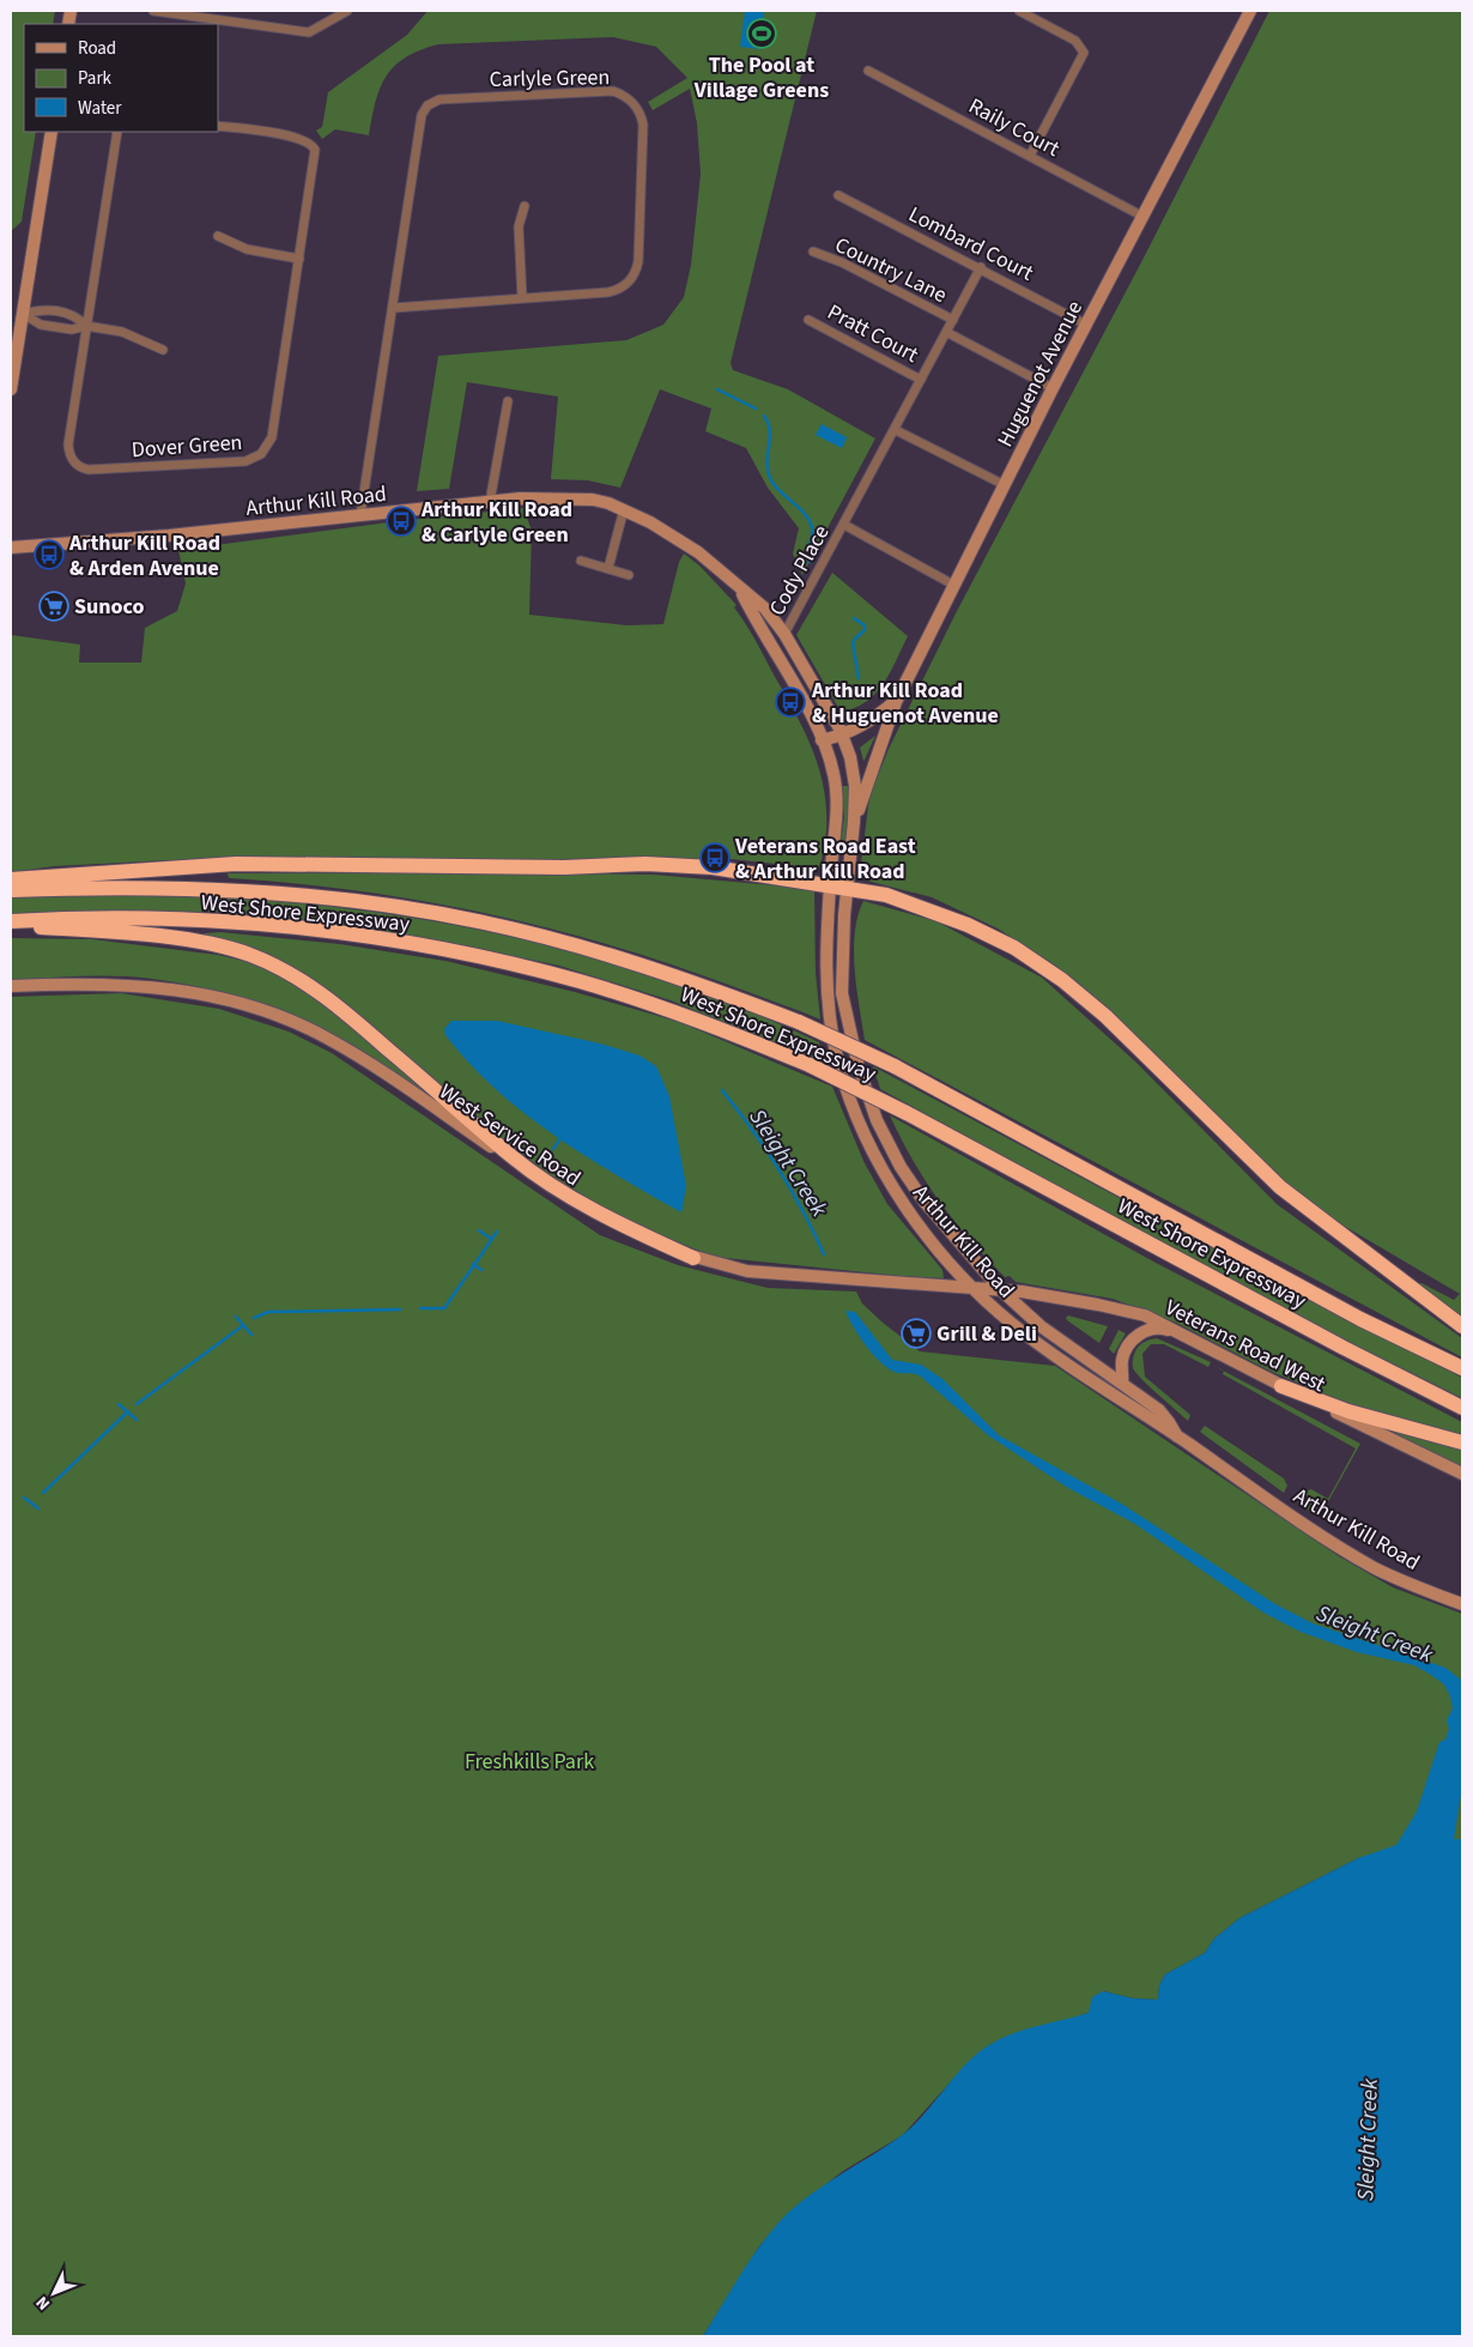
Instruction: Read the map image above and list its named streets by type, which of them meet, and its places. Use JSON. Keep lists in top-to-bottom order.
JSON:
{
  "streets": {
    "highway": ["West Shore Expressway"],
    "street": [
      "Carlyle Green",
      "Raily Court",
      "Lombard Court",
      "Country Lane",
      "Pratt Court",
      "Huguenot Avenue",
      "Dover Green",
      "Arthur Kill Road",
      "Cody Place",
      "West Service Road",
      "Veterans Road West"
    ]
  },
  "crossings": [
    ["Carlyle Green", "Arthur Kill Road"],
    ["Raily Court", "Huguenot Avenue"],
    ["Lombard Court", "Huguenot Avenue"],
    ["Lombard Court", "Cody Place"],
    ["Country Lane", "Cody Place"],
    ["Pratt Court", "Cody Place"],
    ["Huguenot Avenue", "Arthur Kill Road"],
    ["Huguenot Avenue", "Cody Place"],
    ["Arthur Kill Road", "West Service Road"],
    ["Arthur Kill Road", "Veterans Road West"],
    ["West Service Road", "Veterans Road West"]
  ],
  "water": ["Sleight Creek"],
  "parks": ["Freshkills Park"],
  "places": {
    "sports": ["The Pool at Village Greens"],
    "bus stop": [
      "Arthur Kill Road & Carlyle Green",
      "Arthur Kill Road & Arden Avenue",
      "Arthur Kill Road & Huguenot Avenue",
      "Veterans Road East & Arthur Kill Road"
    ],
    "supermarket": ["Sunoco", "Grill & Deli"]
  },
  "legend": ["Road", "Park", "Water"],
  "north": "bottom left"
}
